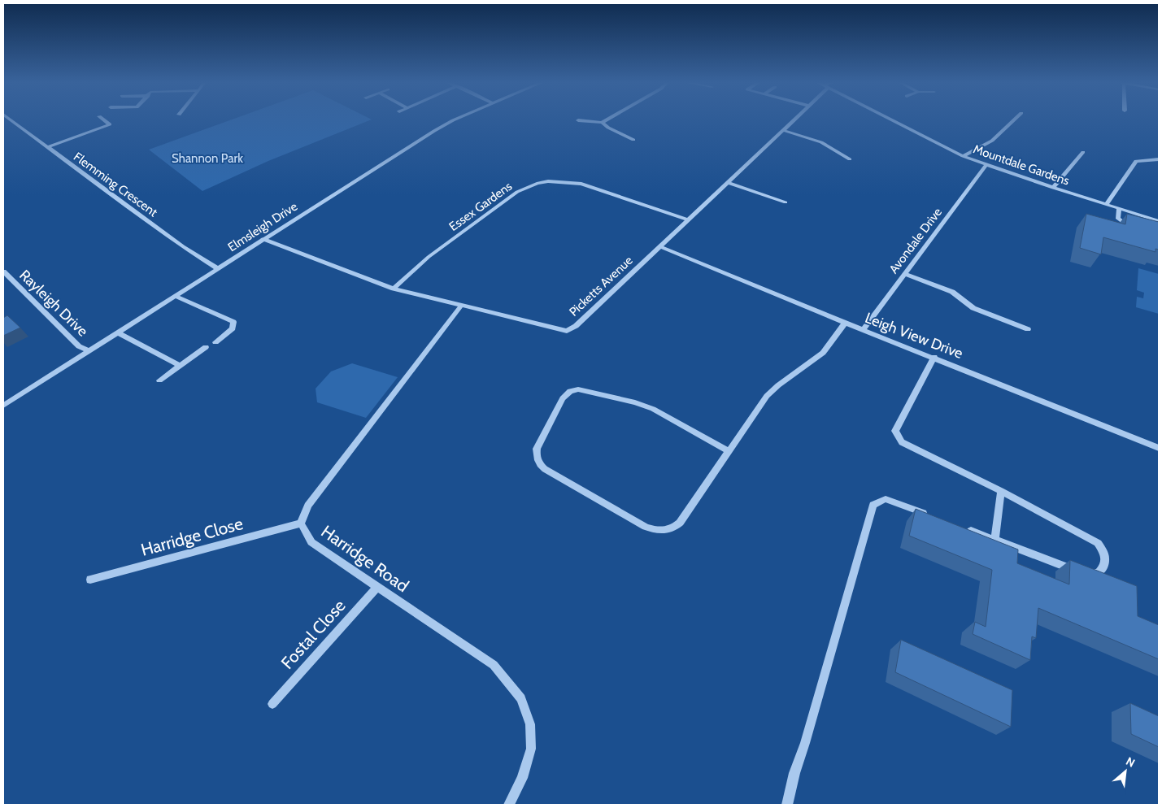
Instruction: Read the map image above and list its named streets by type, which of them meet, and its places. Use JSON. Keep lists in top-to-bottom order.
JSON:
{
  "streets": {
    "street": [
      "Mountdale Gardens",
      "Flemming Crescent",
      "Essex Gardens",
      "Elmsleigh Drive",
      "Avondale Drive",
      "Picketts Avenue",
      "Rayleigh Drive",
      "Leigh View Drive",
      "Harridge Close",
      "Harridge Road",
      "Fostal Close"
    ]
  },
  "crossings": [
    ["Mountdale Gardens", "Avondale Drive"],
    ["Flemming Crescent", "Elmsleigh Drive"],
    ["Essex Gardens", "Picketts Avenue"],
    ["Elmsleigh Drive", "Picketts Avenue"],
    ["Elmsleigh Drive", "Rayleigh Drive"],
    ["Avondale Drive", "Leigh View Drive"],
    ["Picketts Avenue", "Leigh View Drive"],
    ["Harridge Close", "Harridge Road"],
    ["Harridge Road", "Fostal Close"]
  ],
  "parks": ["Shannon Park"],
  "north": "top right"
}
